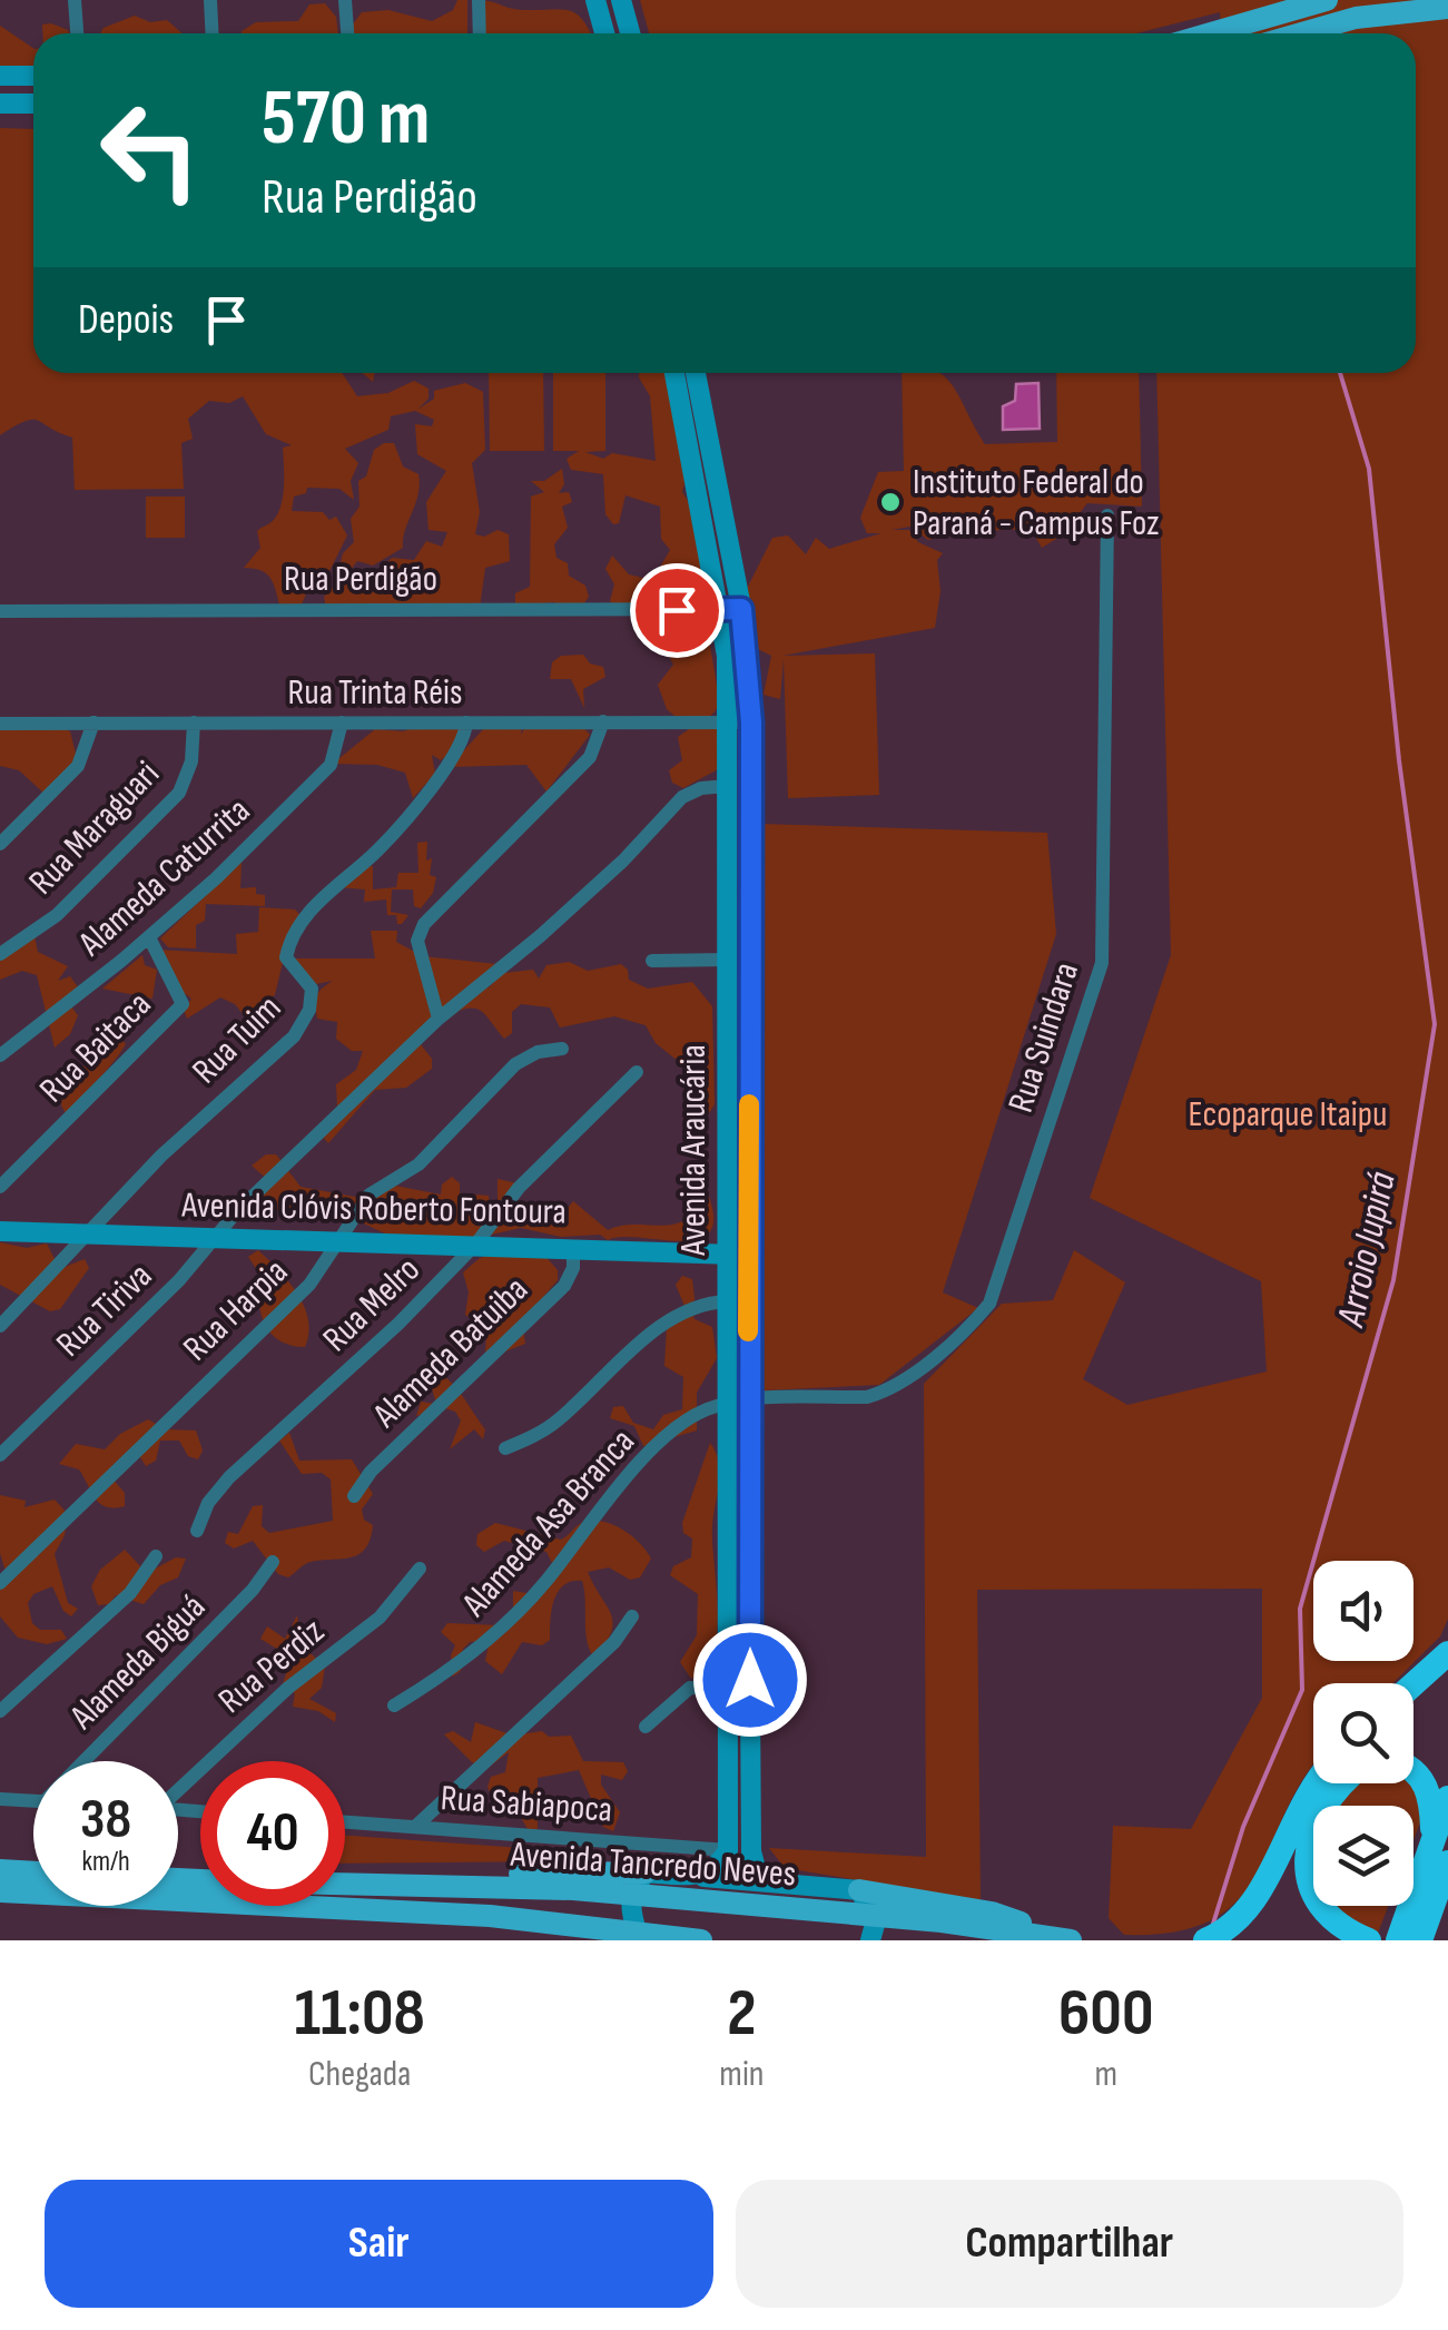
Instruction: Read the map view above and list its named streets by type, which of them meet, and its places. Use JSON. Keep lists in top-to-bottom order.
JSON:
{
  "streets": {
    "main road": ["Avenida Tancredo Neves"],
    "street": [
      "Rua Perdigão",
      "Rua Trinta Réis",
      "Rua Maraguari",
      "Alameda Caturrita",
      "Rua Suindara",
      "Rua Tuim",
      "Rua Baitaca",
      "Avenida Araucária",
      "Avenida Clóvis Roberto Fontoura",
      "Rua Melro",
      "Rua Tiriva",
      "Rua Harpia",
      "Alameda Batuiba",
      "Alameda Asa Branca",
      "Alameda Biguá",
      "Rua Perdiz",
      "Rua Sabiapoca"
    ]
  },
  "crossings": [
    ["Rua Perdigão", "Avenida Araucária"],
    ["Rua Trinta Réis", "Rua Maraguari"],
    ["Rua Trinta Réis", "Alameda Caturrita"],
    ["Rua Trinta Réis", "Rua Tuim"],
    ["Rua Trinta Réis", "Avenida Araucária"],
    ["Alameda Caturrita", "Rua Baitaca"],
    ["Rua Suindara", "Avenida Araucária"],
    ["Rua Suindara", "Alameda Asa Branca"],
    ["Rua Tuim", "Avenida Clóvis Roberto Fontoura"],
    ["Avenida Araucária", "Avenida Clóvis Roberto Fontoura"],
    ["Avenida Araucária", "Rua Tiriva"],
    ["Avenida Araucária", "Alameda Asa Branca"],
    ["Avenida Araucária", "Rua Sabiapoca"],
    ["Avenida Clóvis Roberto Fontoura", "Rua Melro"],
    ["Avenida Clóvis Roberto Fontoura", "Rua Tiriva"],
    ["Avenida Clóvis Roberto Fontoura", "Rua Harpia"],
    ["Avenida Clóvis Roberto Fontoura", "Alameda Batuiba"]
  ],
  "water": ["Arroio Jupirá"],
  "parks": ["Ecoparque Itaipu"],
  "places": ["Instituto Federal do Paraná - Campus Foz"],
  "page": {
    "turn": ["570 m", "Rua Perdigão"],
    "then": "Depois",
    "speed": "38 km/h",
    "limit": "40",
    "eta": [
      "11:08",
      "Chegada",
      "2",
      "min",
      "600",
      "m"
    ],
    "buttons": ["Sair", "Compartilhar"]
  }
}
